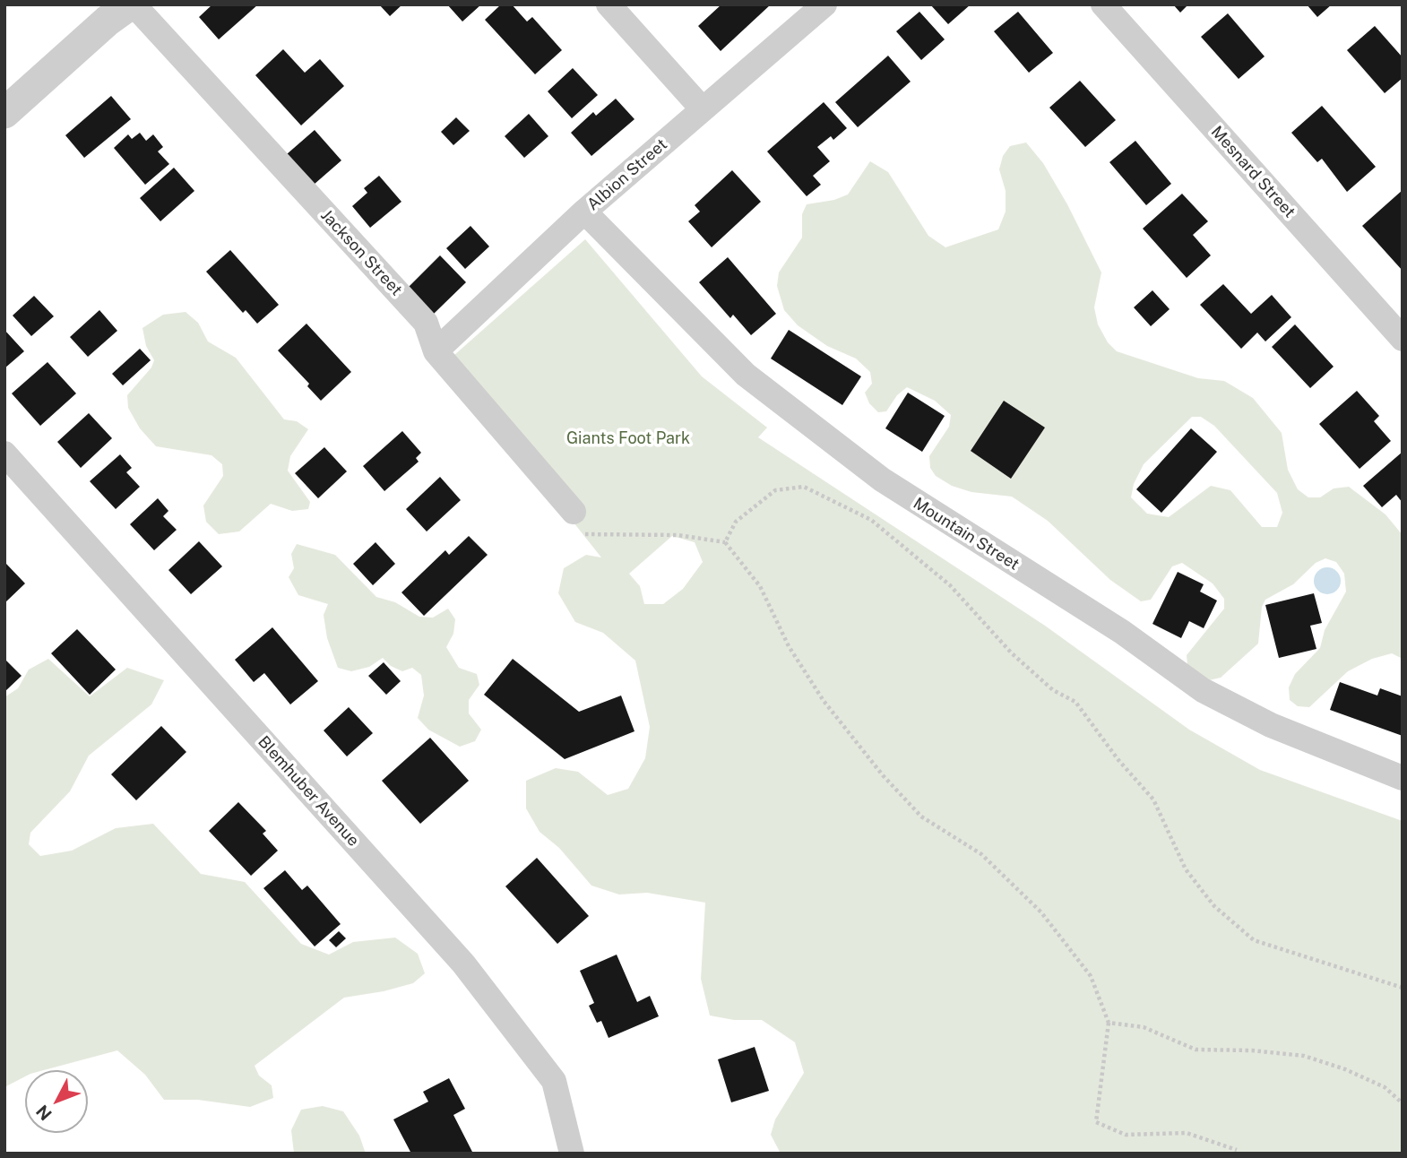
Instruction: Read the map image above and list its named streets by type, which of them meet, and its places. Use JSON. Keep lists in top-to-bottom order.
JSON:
{
  "streets": {
    "street": [
      "Mesnard Street",
      "Albion Street",
      "Jackson Street",
      "Mountain Street",
      "Blemhuber Avenue"
    ]
  },
  "crossings": [
    ["Albion Street", "Jackson Street"],
    ["Albion Street", "Mountain Street"]
  ],
  "parks": ["Giants Foot Park"],
  "north": "bottom left"
}
